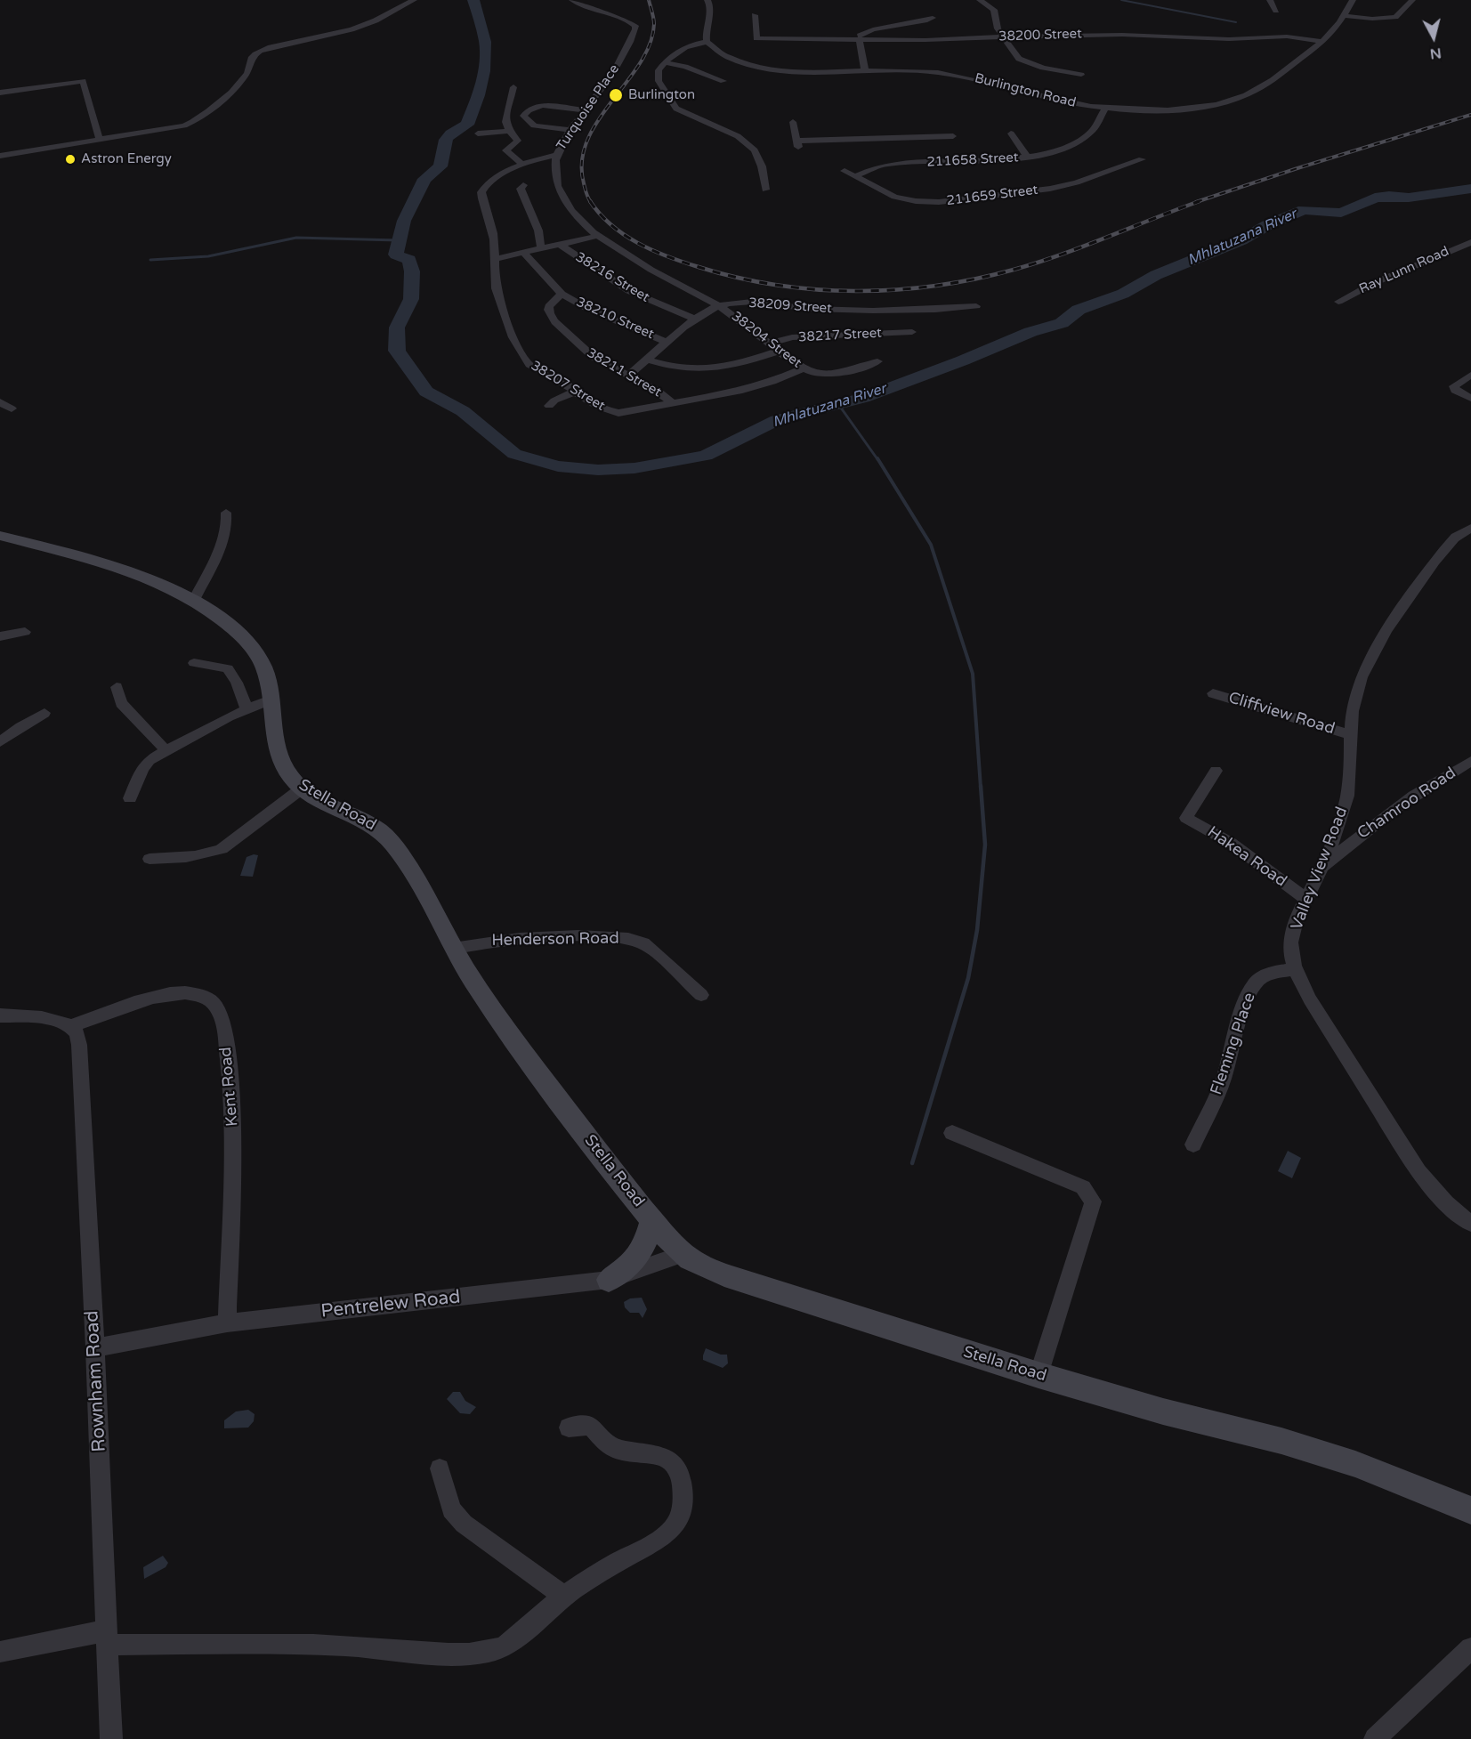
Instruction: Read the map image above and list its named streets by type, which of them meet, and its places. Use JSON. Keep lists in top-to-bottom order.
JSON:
{
  "streets": {
    "main road": ["Stella Road"],
    "street": [
      "38200 Street",
      "Burlington Road",
      "Turquoise Place",
      "211658 Street",
      "211659 Street",
      "Ray Lunn Road",
      "38216 Street",
      "38209 Street",
      "38210 Street",
      "38217 Street",
      "38204 Street",
      "38211 Street",
      "38207 Street",
      "Cliffview Road",
      "Chamroo Road",
      "Hakea Road",
      "Valley View Road",
      "Henderson Road",
      "Fleming Place",
      "Kent Road",
      "Pentrelew Road",
      "Rownham Road"
    ]
  },
  "crossings": [
    ["38200 Street", "Burlington Road"],
    ["Burlington Road", "211658 Street"],
    ["Turquoise Place", "38209 Street"],
    ["Turquoise Place", "38204 Street"],
    ["Turquoise Place", "38207 Street"],
    ["211658 Street", "211659 Street"],
    ["38216 Street", "38209 Street"],
    ["38209 Street", "38210 Street"],
    ["38209 Street", "38204 Street"],
    ["38209 Street", "38211 Street"],
    ["38210 Street", "38211 Street"],
    ["38217 Street", "38204 Street"],
    ["38204 Street", "38207 Street"],
    ["38211 Street", "38207 Street"],
    ["Cliffview Road", "Valley View Road"],
    ["Chamroo Road", "Valley View Road"],
    ["Stella Road", "Henderson Road"],
    ["Stella Road", "Pentrelew Road"],
    ["Hakea Road", "Valley View Road"],
    ["Valley View Road", "Fleming Place"],
    ["Kent Road", "Pentrelew Road"],
    ["Kent Road", "Rownham Road"],
    ["Pentrelew Road", "Rownham Road"]
  ],
  "water": ["Mhlatuzana River"],
  "places": ["Burlington", "Astron Energy"],
  "north": "bottom"
}
